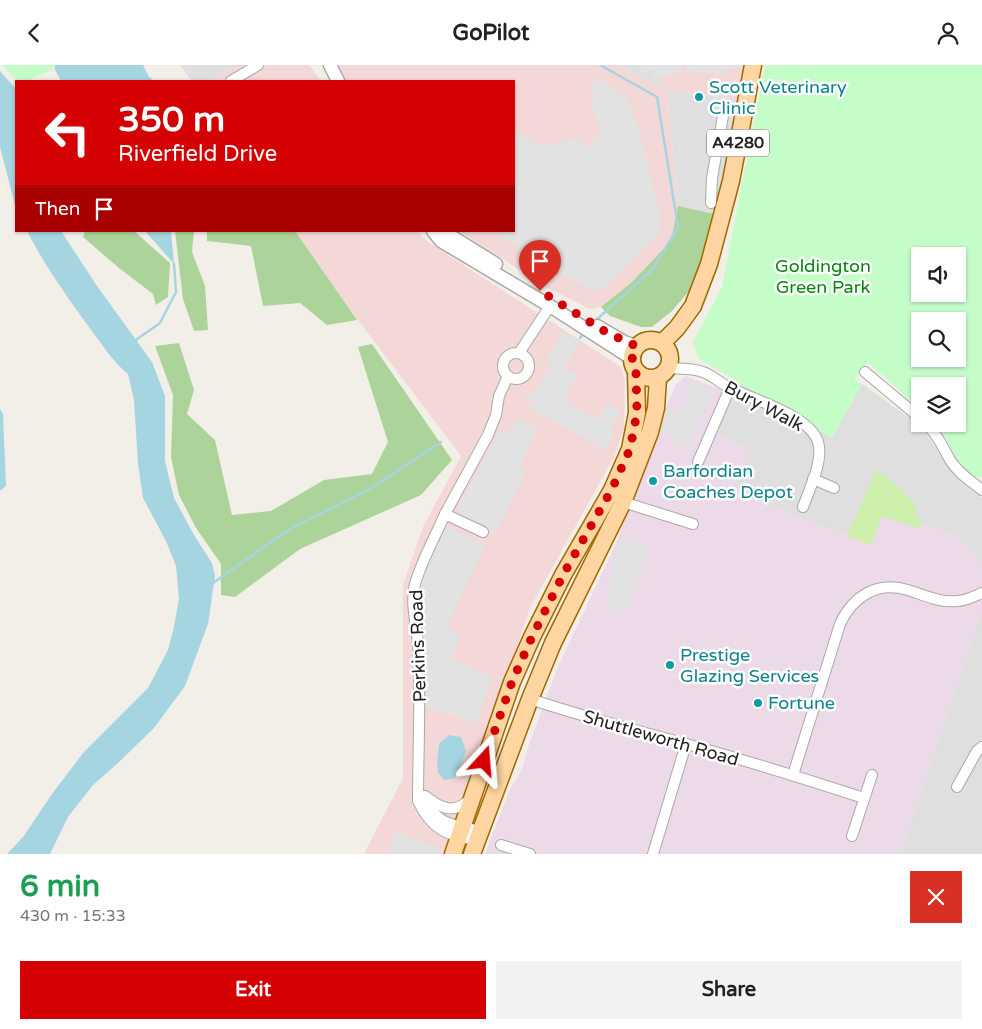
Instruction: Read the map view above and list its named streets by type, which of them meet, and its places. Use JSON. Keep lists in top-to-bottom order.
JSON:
{
  "streets": {
    "main road": ["A4280"],
    "street": ["Bury Walk", "Perkins Road", "Shuttleworth Road"]
  },
  "crossings": [
    ["A4280", "Bury Walk"]
  ],
  "parks": ["Goldington Green Park"],
  "places": [
    "Scott Veterinary Clinic",
    "Barfordian Coaches Depot",
    "Prestige Glazing Services",
    "Fortune"
  ],
  "page": {
    "header": "GoPilot",
    "turn": ["350 m", "Riverfield Drive"],
    "then": "Then",
    "heading": ["6 min", "430 m · 15:33"],
    "buttons": ["Exit", "Share"]
  }
}
